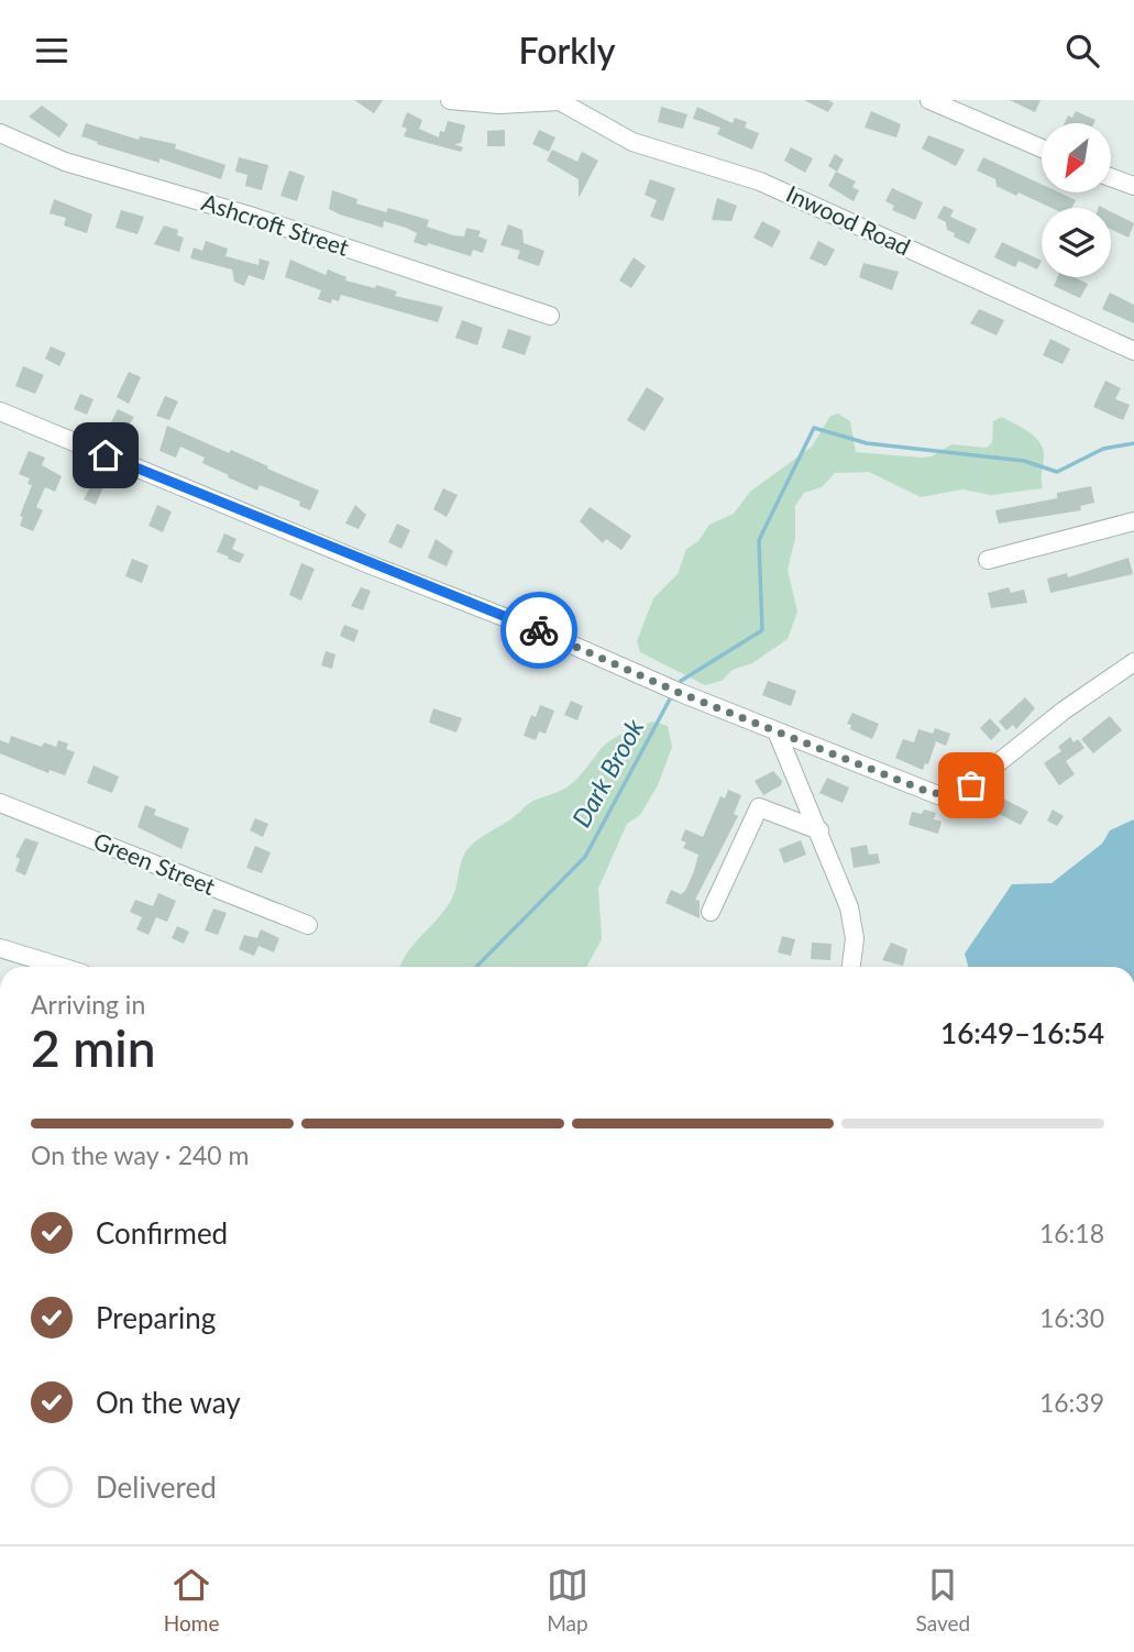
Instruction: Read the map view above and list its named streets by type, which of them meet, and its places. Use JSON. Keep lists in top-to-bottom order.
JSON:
{
  "streets": {
    "street": ["Inwood Road", "Ashcroft Street", "Green Street"]
  },
  "water": ["Dark Brook"],
  "north": "bottom left",
  "page": {
    "header": "Forkly",
    "heading": ["2 min", "Arriving in", "16:49–16:54"],
    "bar": "On the way · 240 m",
    "list": [
      ["Confirmed", "16:18"],
      ["Preparing", "16:30"],
      ["On the way", "16:39"],
      "Delivered"
    ],
    "tabs": ["Home", "Map", "Saved"]
  }
}
